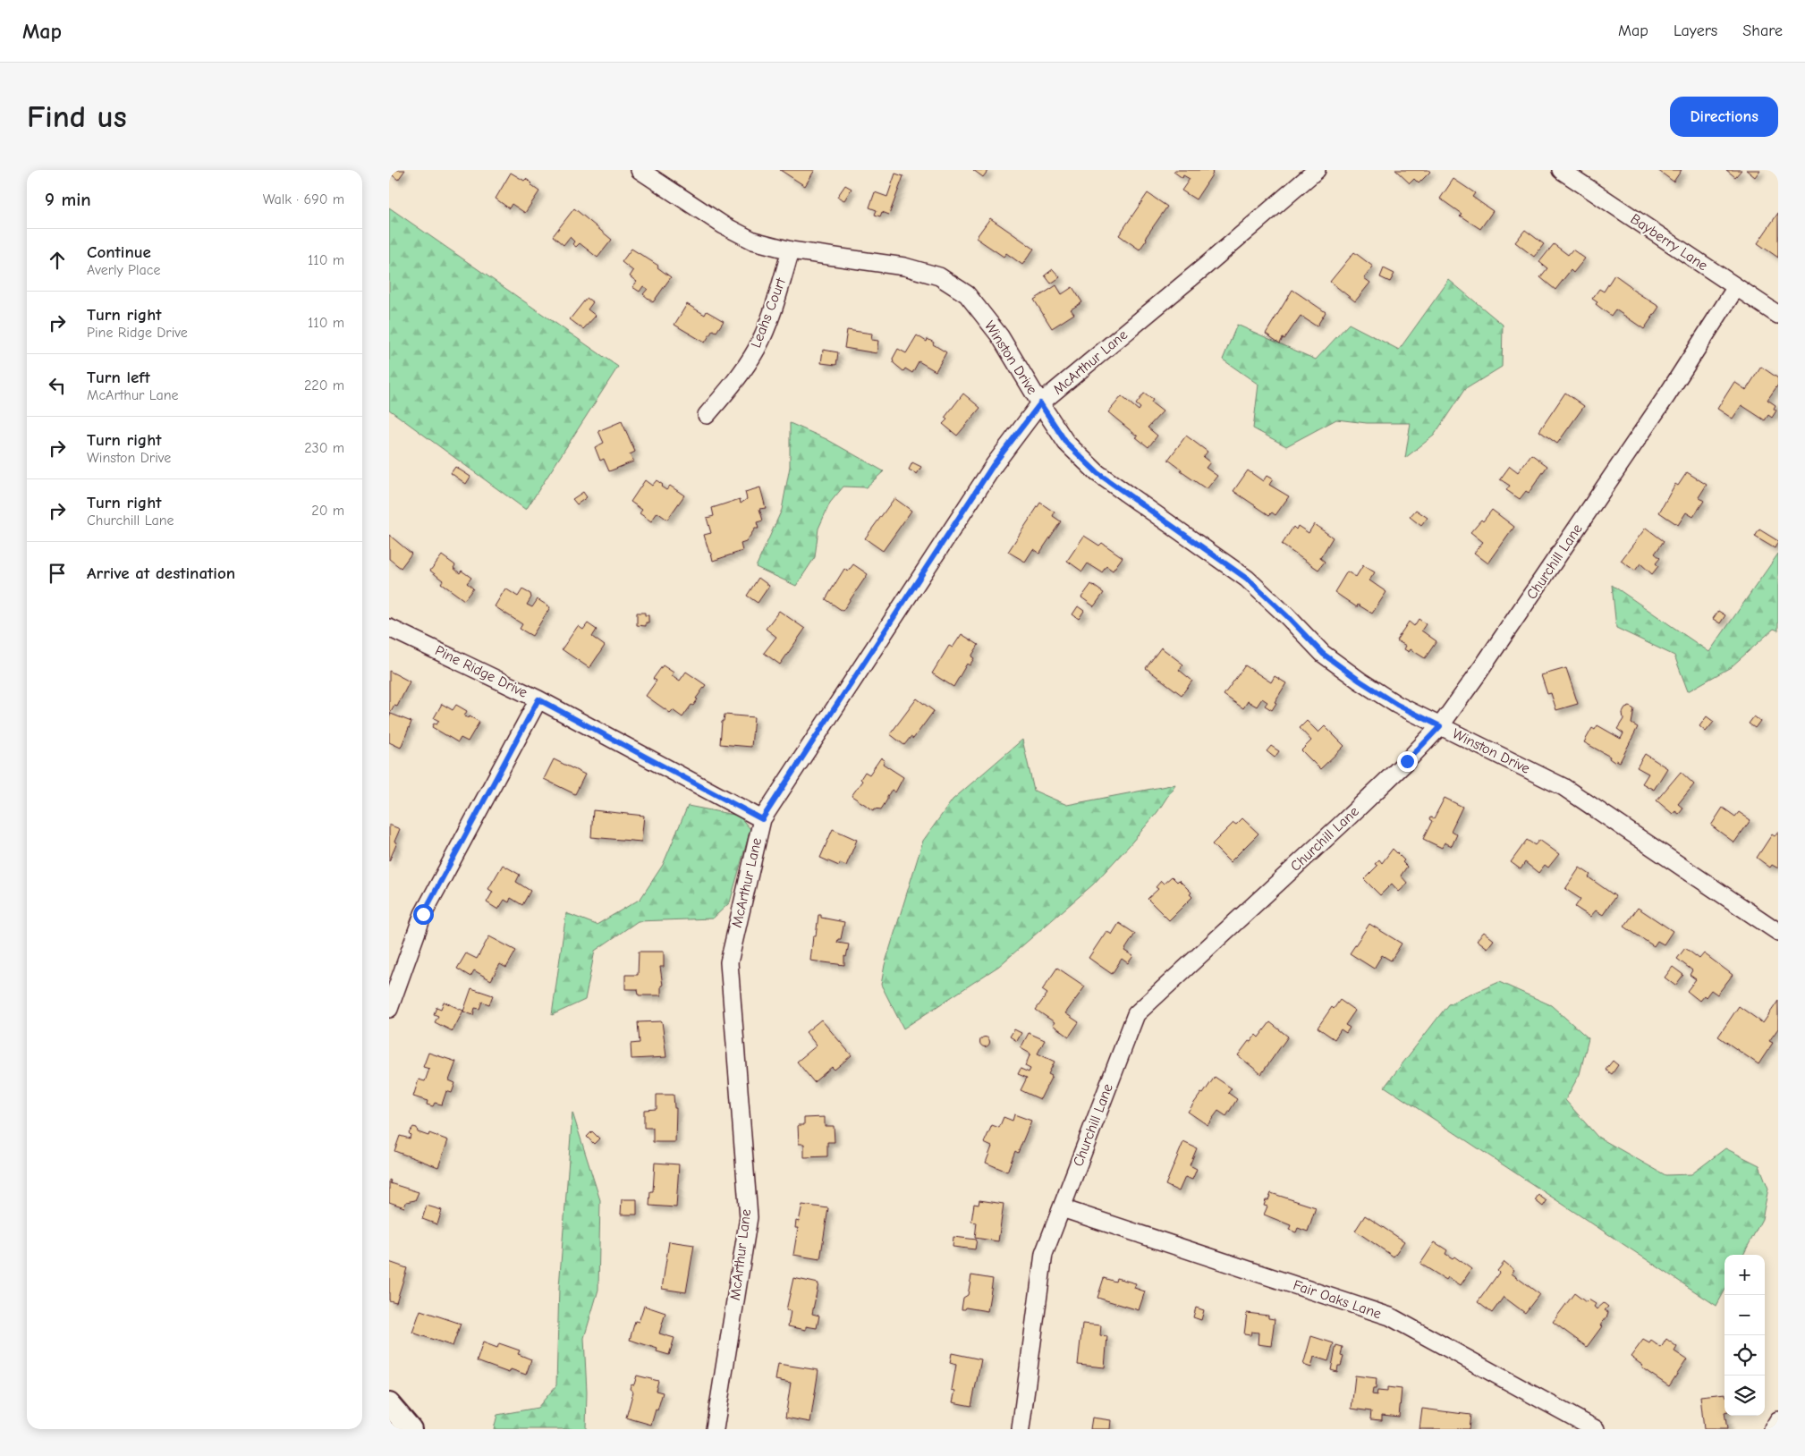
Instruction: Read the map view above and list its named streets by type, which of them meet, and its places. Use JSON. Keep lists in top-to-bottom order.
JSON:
{
  "streets": {
    "street": [
      "Bayberry Lane",
      "Leahs Court",
      "Winston Drive",
      "McArthur Lane",
      "Churchill Lane",
      "Pine Ridge Drive",
      "Fair Oaks Lane"
    ]
  },
  "crossings": [
    ["Bayberry Lane", "Churchill Lane"],
    ["Leahs Court", "Winston Drive"],
    ["Winston Drive", "McArthur Lane"],
    ["Winston Drive", "Churchill Lane"],
    ["McArthur Lane", "Pine Ridge Drive"],
    ["Churchill Lane", "Fair Oaks Lane"]
  ],
  "page": {
    "header": "Map",
    "nav": ["Map", "Layers", "Share"],
    "buttons": "Directions",
    "title": "Find us",
    "heading": ["9 min", "Walk · 690 m"],
    "list": [
      ["Continue", "Averly Place", "110 m"],
      ["Turn right", "Pine Ridge Drive", "110 m"],
      ["Turn left", "McArthur Lane", "220 m"],
      ["Turn right", "Winston Drive", "230 m"],
      ["Turn right", "Churchill Lane", "20 m"],
      "Arrive at destination"
    ],
    "map_buttons": ["+", "−"]
  }
}
